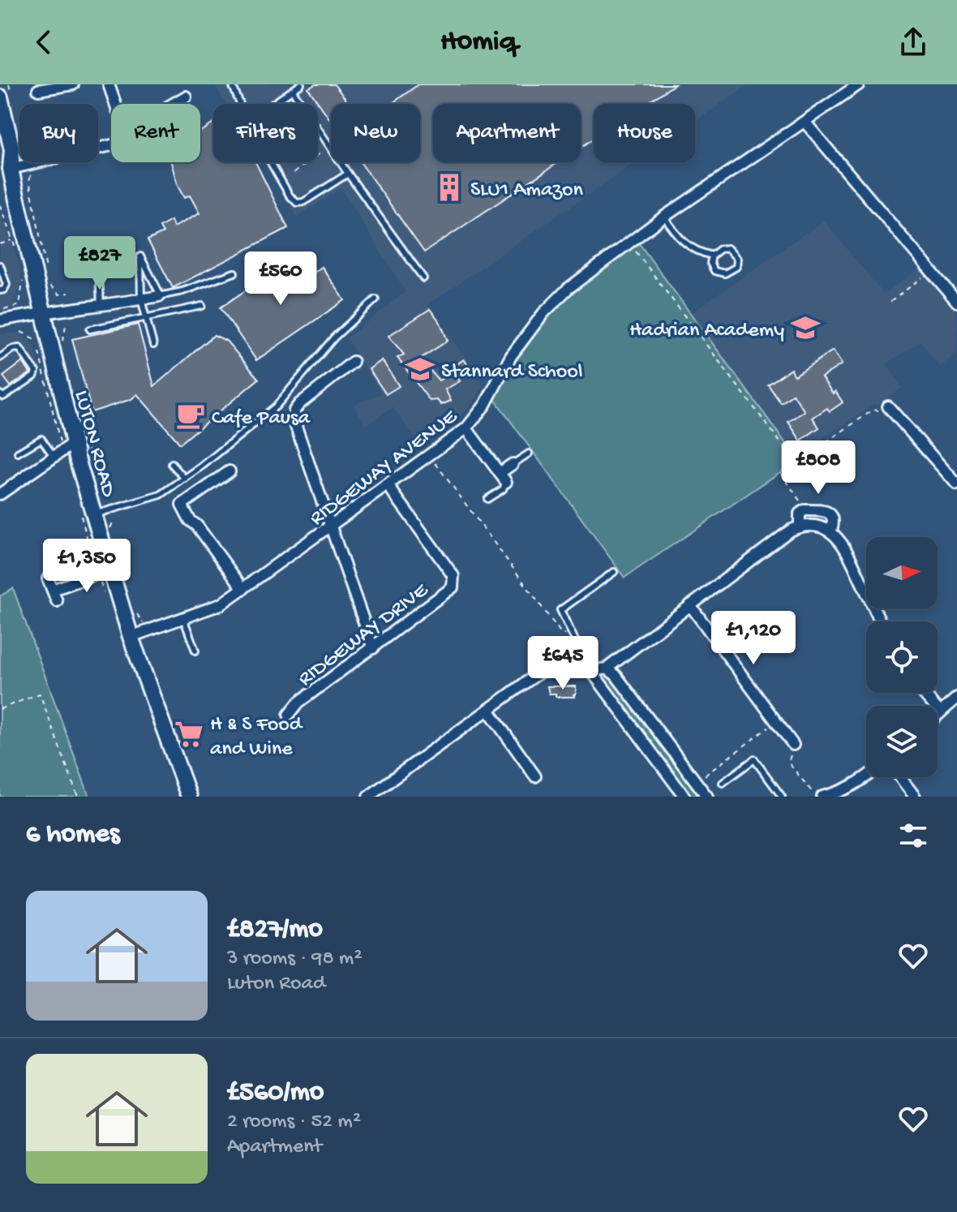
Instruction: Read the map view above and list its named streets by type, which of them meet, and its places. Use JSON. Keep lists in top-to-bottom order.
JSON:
{
  "streets": {
    "main road": ["LUTON ROAD"],
    "street": ["RIDGEWAY AVENUE", "RIDGEWAY DRIVE"]
  },
  "crossings": [
    ["LUTON ROAD", "RIDGEWAY AVENUE"],
    ["RIDGEWAY AVENUE", "RIDGEWAY DRIVE"]
  ],
  "places": {
    "building": ["SLU1 Amazon"],
    "school or university": ["Hadrian Academy", "Stannard School"],
    "cafe": ["Cafe Pausa"],
    "supermarket": ["H & S Food and Wine"]
  },
  "north": "right",
  "page": {
    "header": "Homiq",
    "chip": [
      "Buy",
      "Rent",
      "Filters",
      "New",
      "Apartment",
      "House"
    ],
    "price": [
      "£827",
      "£560",
      "£808",
      "£1,350",
      "£1,120",
      "£645"
    ],
    "heading": "6 homes",
    "list": [
      {
        "name": "£827/mo",
        "note": "3 rooms · 98 m² · Luton Road"
      },
      {
        "name": "£560/mo",
        "note": "2 rooms · 52 m² · Apartment"
      }
    ]
  }
}
